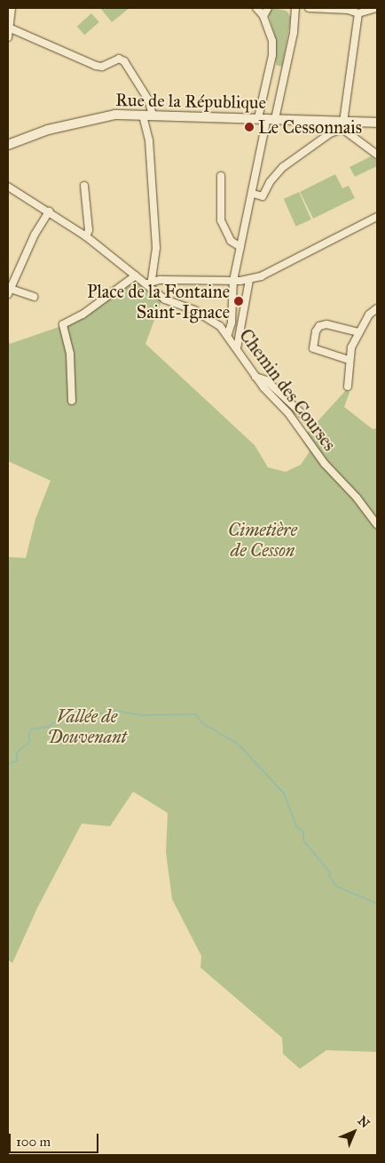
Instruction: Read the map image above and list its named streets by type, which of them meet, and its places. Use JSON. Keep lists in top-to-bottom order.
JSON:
{
  "streets": {
    "street": ["Rue de la République", "Chemin des Courses"]
  },
  "parks": ["Cimetière de Cesson", "Vallée de Douvenant"],
  "places": ["Le Cessonnais", "Place de la Fontaine Saint-Ignace"],
  "scale_bar": "100 m",
  "north": "top right"
}
